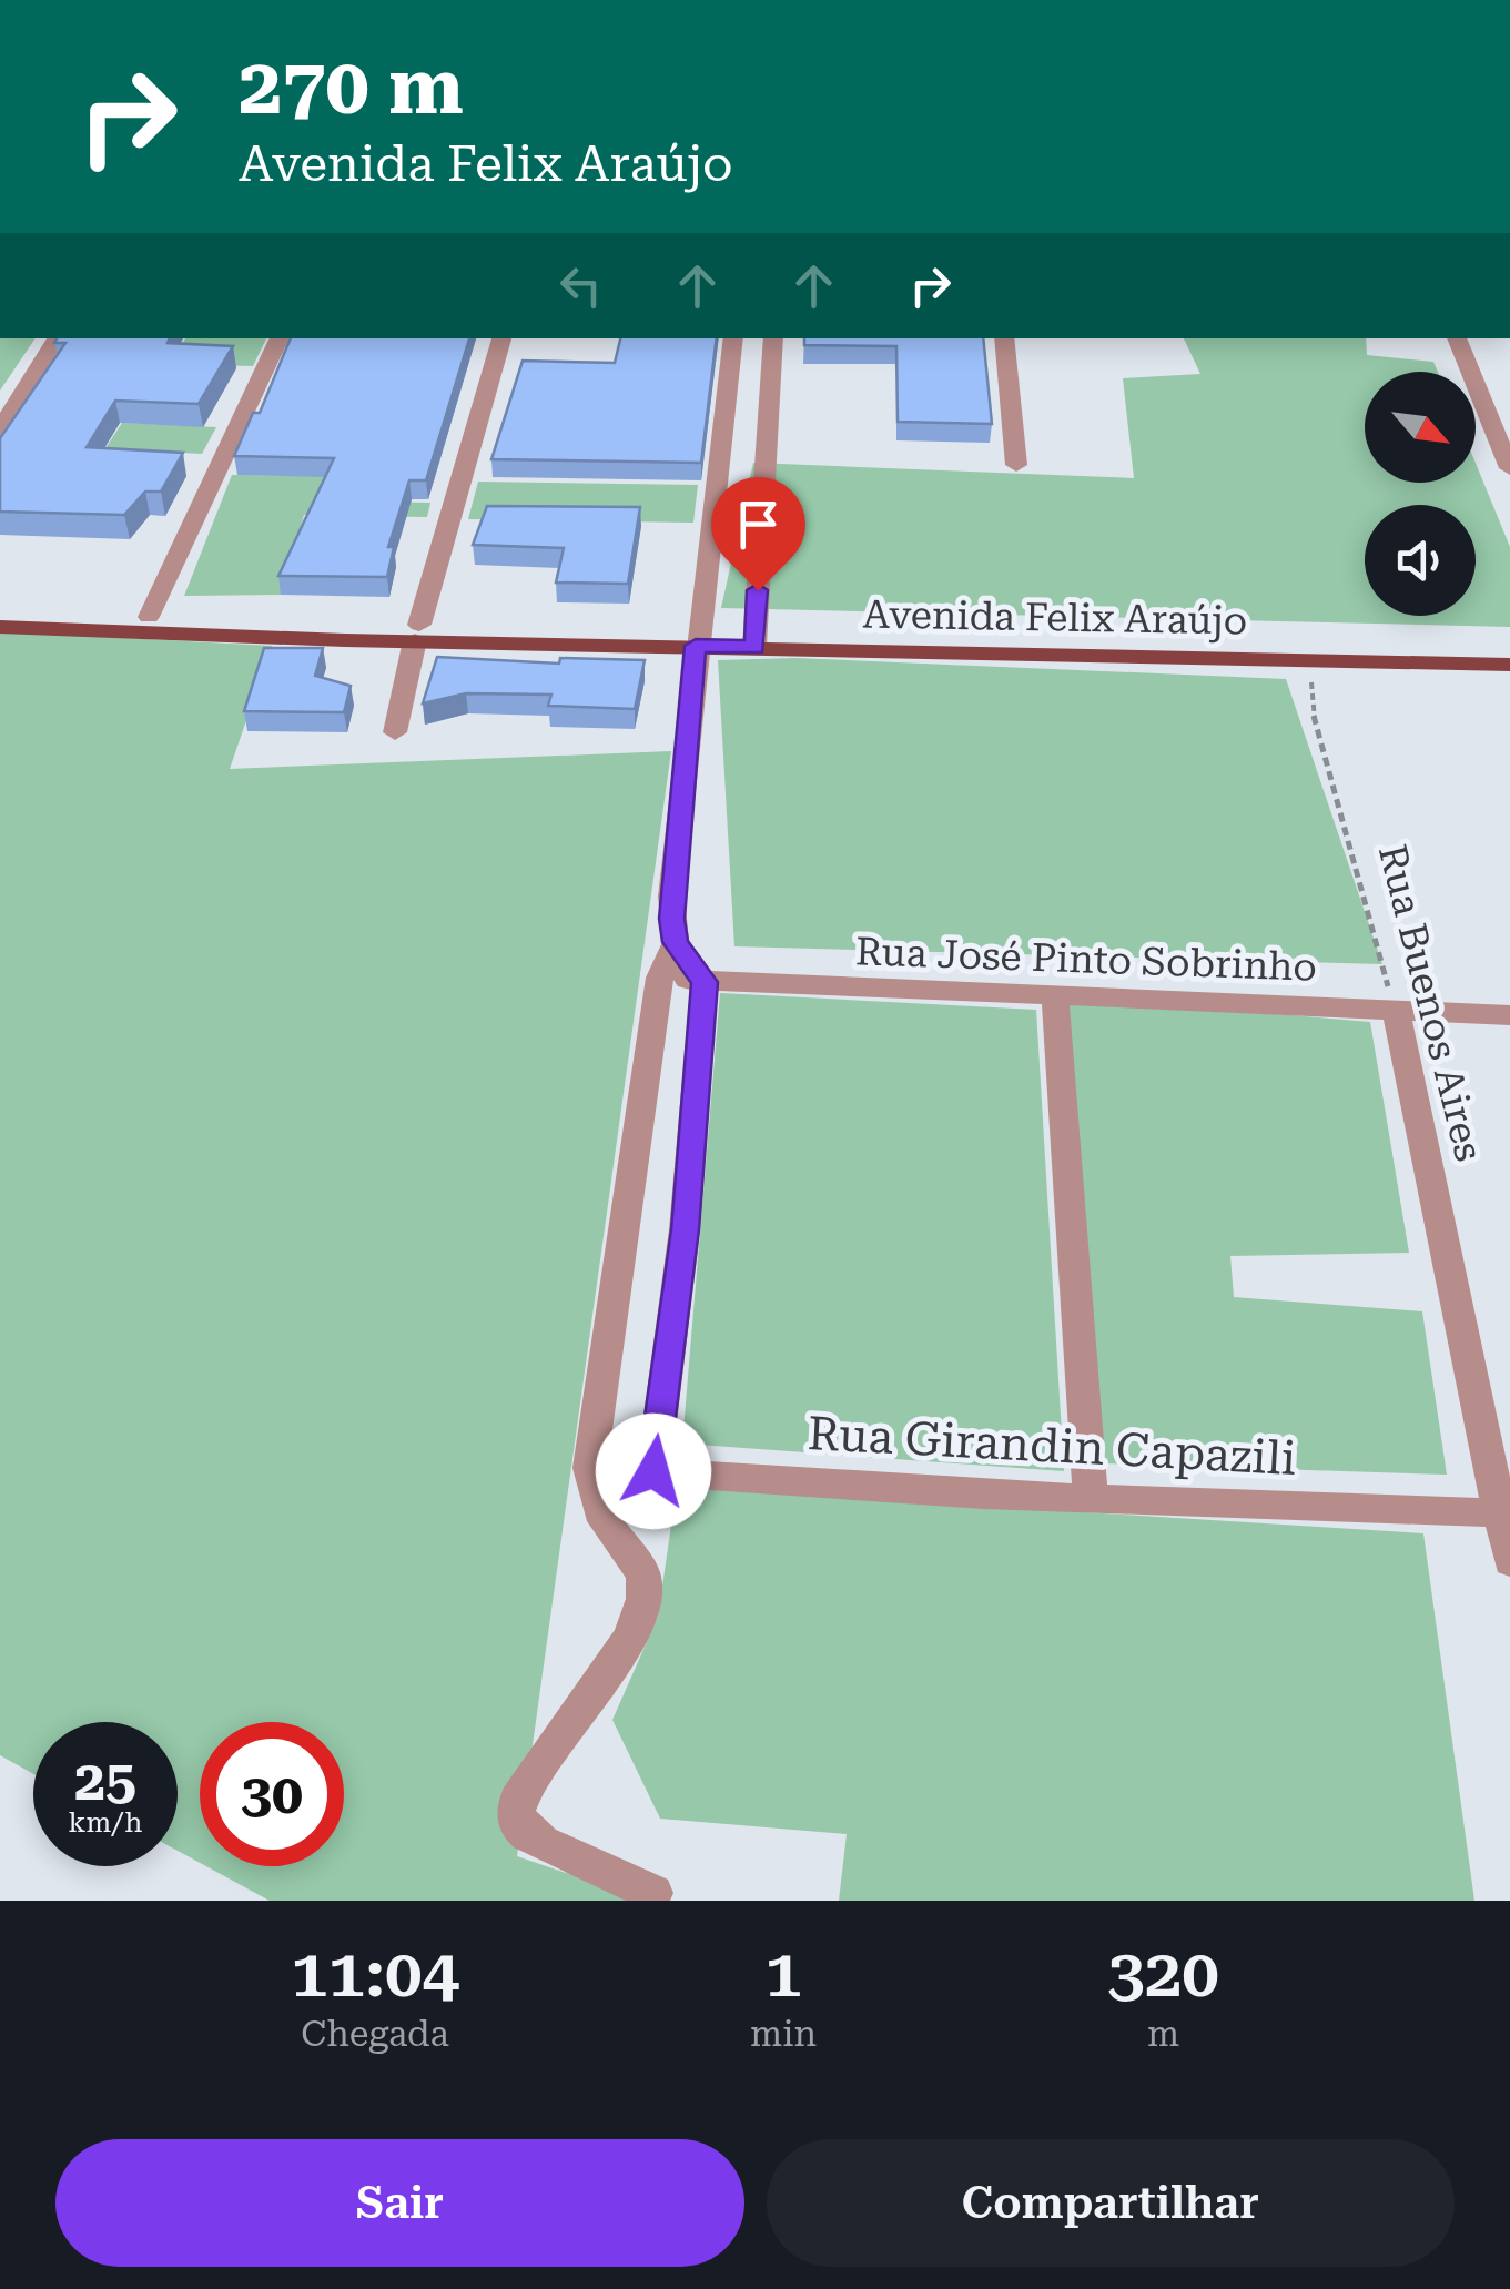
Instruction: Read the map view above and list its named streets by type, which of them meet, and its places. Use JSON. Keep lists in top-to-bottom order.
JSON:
{
  "streets": {
    "main road": ["Avenida Felix Araújo"],
    "street": ["Rua José Pinto Sobrinho", "Rua Buenos Aires", "Rua Girandin Capazili"]
  },
  "crossings": [
    ["Avenida Felix Araújo", "Rua Buenos Aires"],
    ["Rua José Pinto Sobrinho", "Rua Buenos Aires"],
    ["Rua Buenos Aires", "Rua Girandin Capazili"]
  ],
  "north": "bottom right",
  "page": {
    "turn": ["270 m", "Avenida Felix Araújo"],
    "speed": "25 km/h",
    "limit": "30",
    "eta": [
      "11:04",
      "Chegada",
      "1",
      "min",
      "320",
      "m"
    ],
    "buttons": ["Sair", "Compartilhar"]
  }
}
